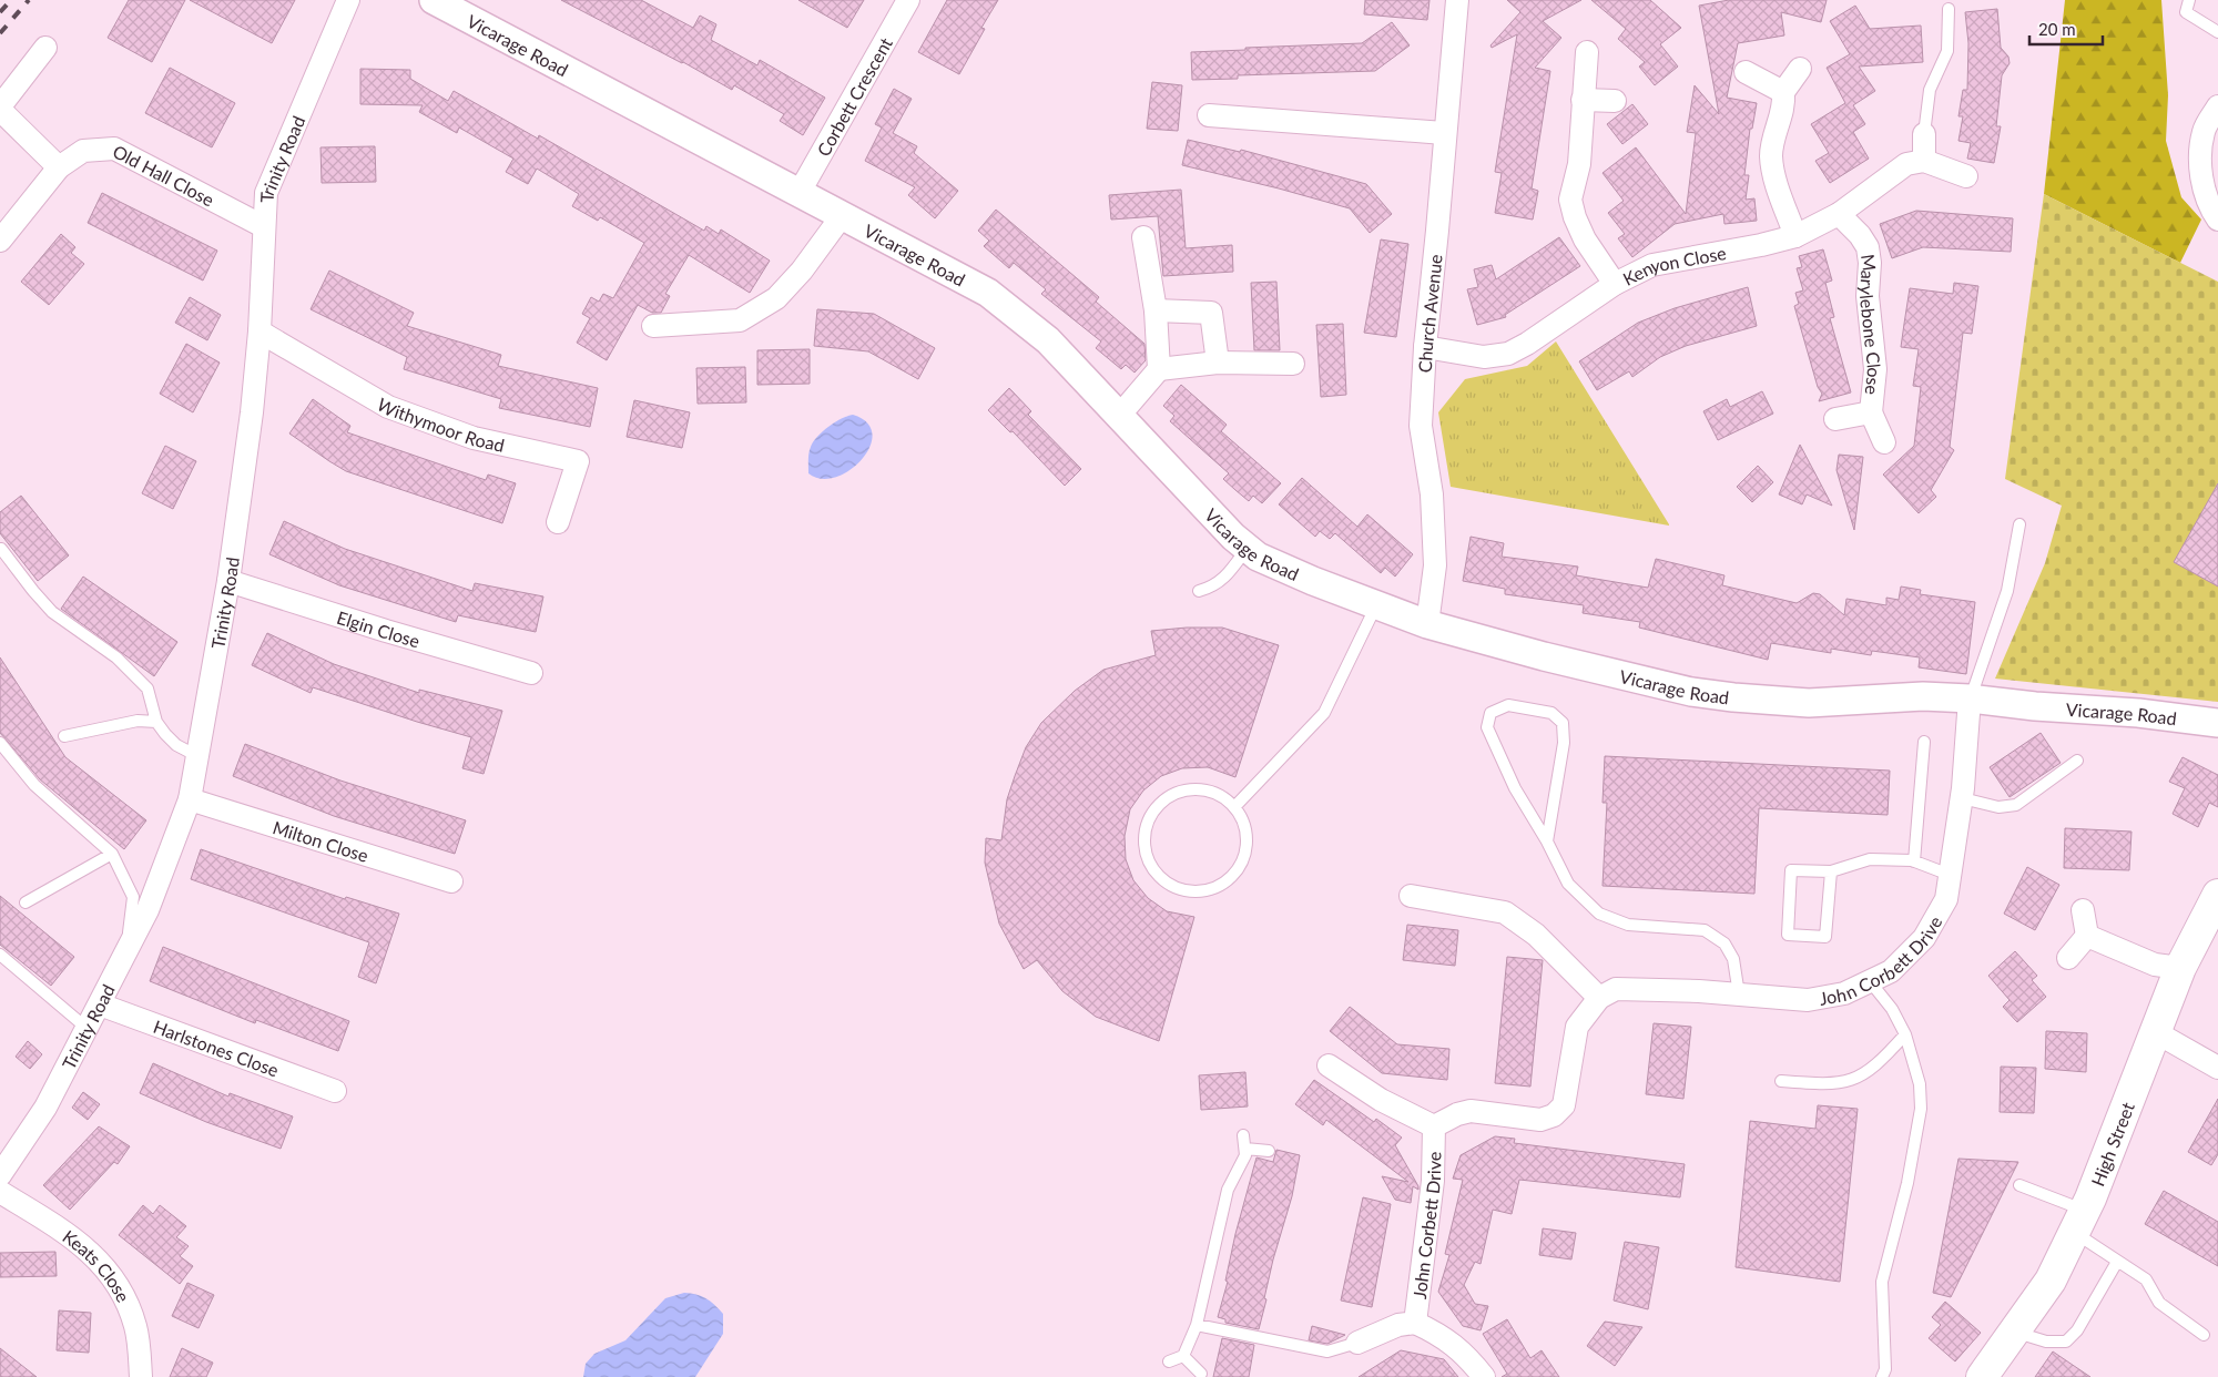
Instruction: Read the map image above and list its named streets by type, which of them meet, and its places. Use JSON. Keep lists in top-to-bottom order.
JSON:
{
  "streets": {
    "highway": ["High Street"],
    "street": [
      "Vicarage Road",
      "Corbett Crescent",
      "Trinity Road",
      "Old Hall Close",
      "Kenyon Close",
      "Church Avenue",
      "Marylebone Close",
      "Withymoor Road",
      "Elgin Close",
      "Milton Close",
      "John Corbett Drive",
      "Harlstones Close",
      "Keats Close"
    ]
  },
  "crossings": [
    ["Vicarage Road", "Corbett Crescent"],
    ["Vicarage Road", "Church Avenue"],
    ["Vicarage Road", "John Corbett Drive"],
    ["Trinity Road", "Old Hall Close"],
    ["Trinity Road", "Withymoor Road"],
    ["Trinity Road", "Elgin Close"],
    ["Trinity Road", "Milton Close"],
    ["Trinity Road", "Harlstones Close"],
    ["Kenyon Close", "Church Avenue"],
    ["Kenyon Close", "Marylebone Close"]
  ],
  "scale_bar": "20 m"
}
